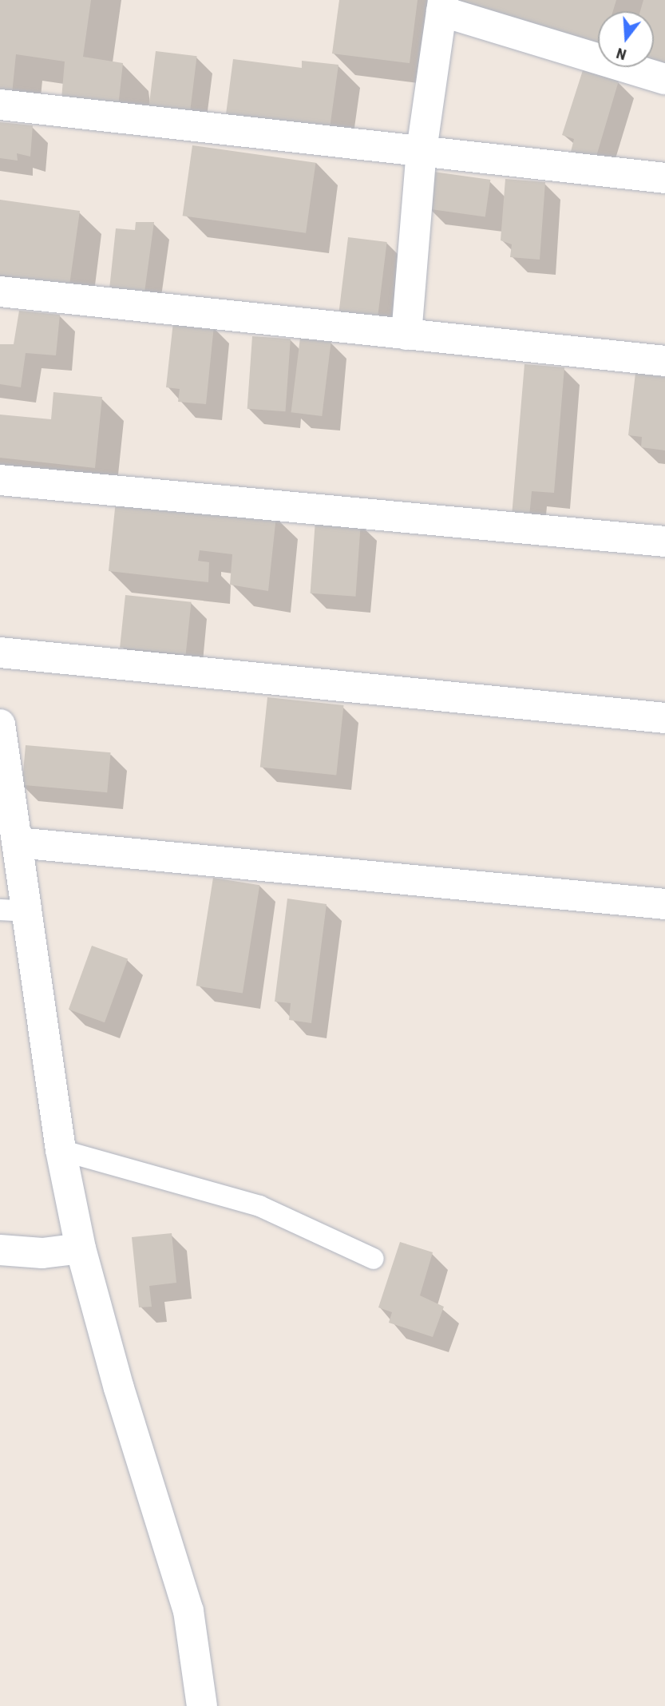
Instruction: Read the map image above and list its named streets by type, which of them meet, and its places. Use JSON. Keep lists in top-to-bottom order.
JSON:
{
  "north": "bottom"
}
